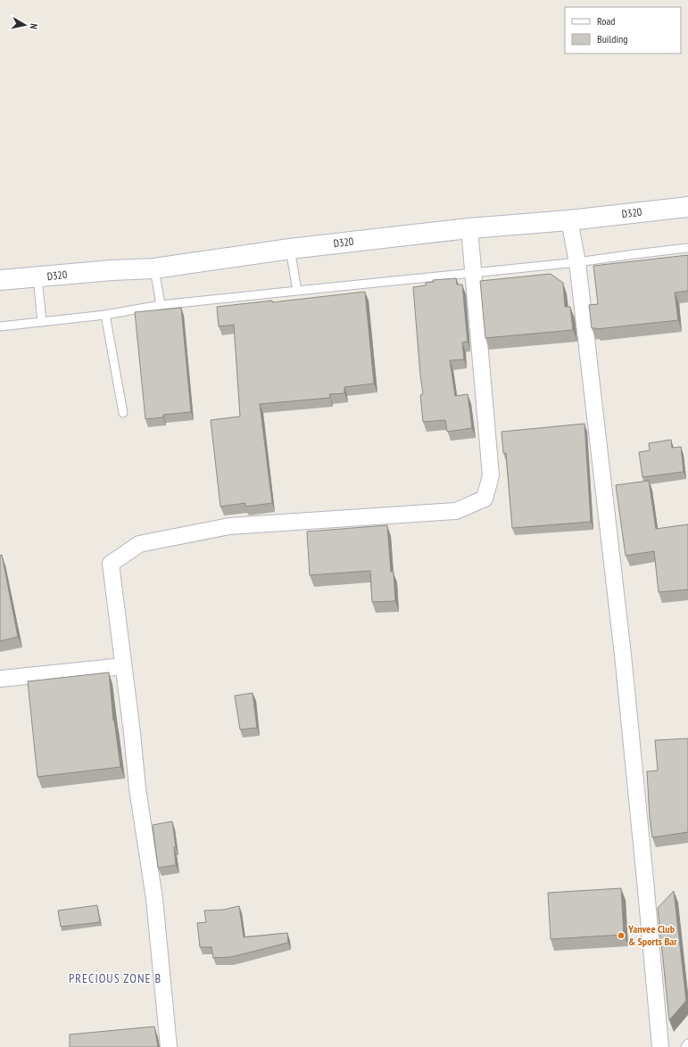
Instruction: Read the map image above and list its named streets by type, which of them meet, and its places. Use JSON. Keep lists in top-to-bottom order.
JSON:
{
  "streets": {
    "street": ["D320"]
  },
  "districts": ["PRECIOUS ZONE B"],
  "places": ["Yanvee Club & Sports Bar"],
  "legend": ["Road", "Building"],
  "north": "right"
}
